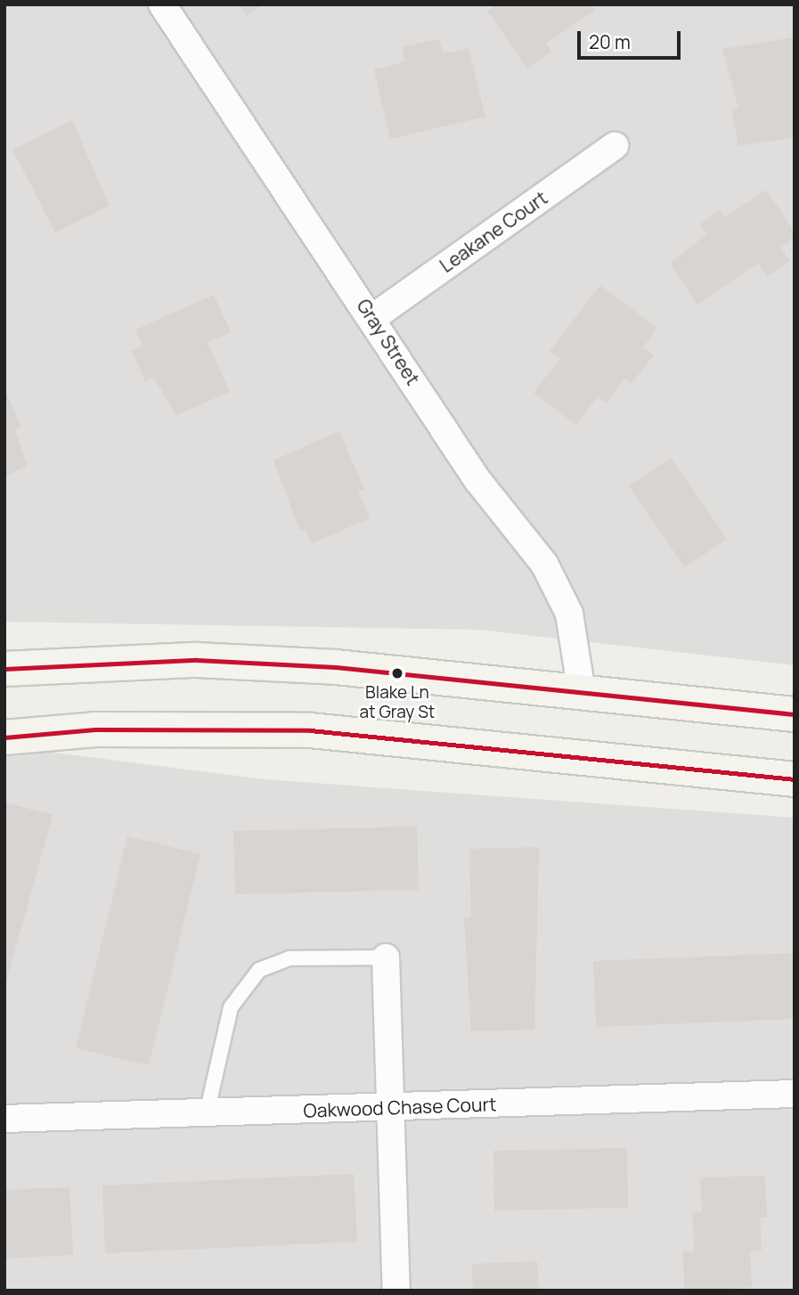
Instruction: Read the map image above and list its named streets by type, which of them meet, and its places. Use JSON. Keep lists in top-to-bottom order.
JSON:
{
  "streets": {
    "street": ["Leakane Court", "Gray Street", "Oakwood Chase Court"]
  },
  "crossings": [
    ["Leakane Court", "Gray Street"]
  ],
  "places": ["Blake Ln at Gray St"],
  "scale_bar": "20 m"
}
